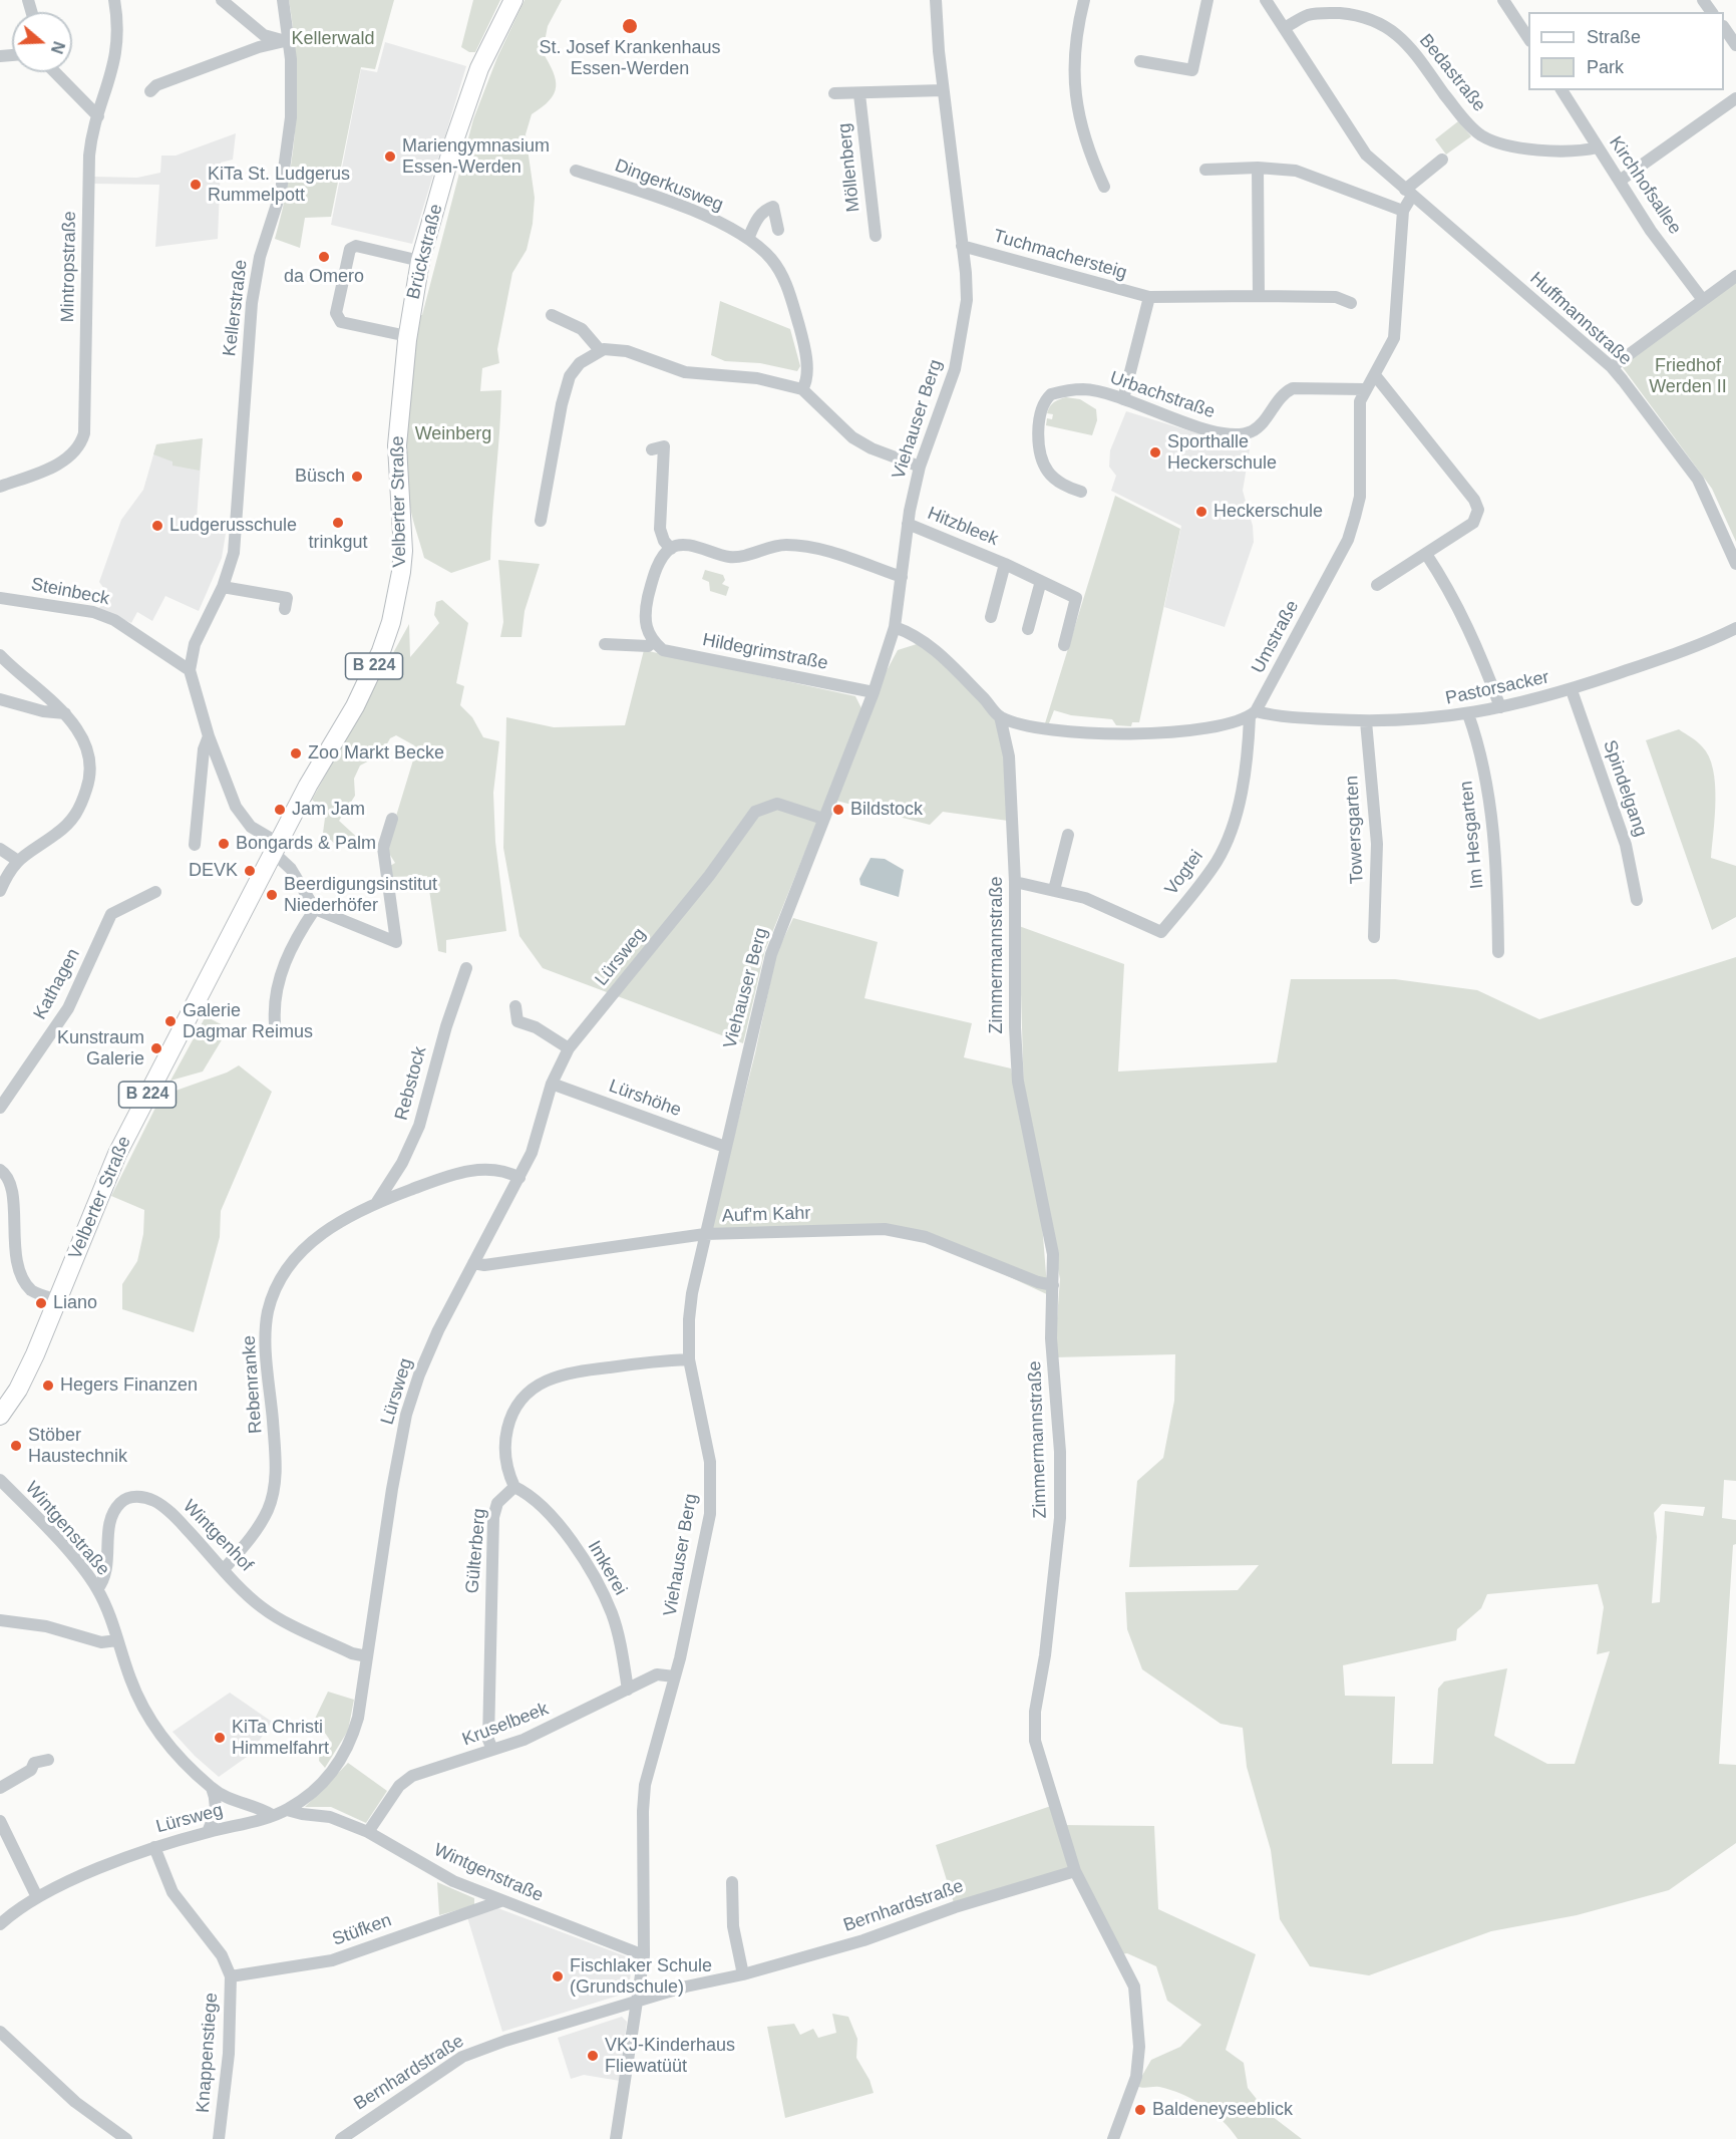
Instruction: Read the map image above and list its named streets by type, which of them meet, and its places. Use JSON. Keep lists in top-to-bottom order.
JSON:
{
  "streets": {
    "main road": ["Brückstraße", "Velberter Straße", "B 224"],
    "street": [
      "Bedastraße",
      "Möllenberg",
      "Dingerkusweg",
      "Kirchhofsallee",
      "Tuchmachersteig",
      "Mintropstraße",
      "Kellerstraße",
      "Huffmannstraße",
      "Urbachstraße",
      "Viehauser Berg",
      "Hitzbleek",
      "Steinbeck",
      "Umstraße",
      "Hildegrimstraße",
      "Pastorsacker",
      "Spindelgang",
      "Towersgarten",
      "Im Hesgarten",
      "Vogtei",
      "Zimmermannstraße",
      "Lürsweg",
      "Kathagen",
      "Rebstock",
      "Lürshöhe",
      "Auf'm Kahr",
      "Rebenranke",
      "Wintgenstraße",
      "Wintgenhof",
      "Gülterberg",
      "Imkerei",
      "Kruselbeek",
      "Bernhardstraße",
      "Stüfken",
      "Knappenstiege"
    ]
  },
  "crossings": [
    ["Bedastraße", "Kirchhofsallee"],
    ["Bedastraße", "Huffmannstraße"],
    ["Brückstraße", "Velberter Straße"],
    ["Tuchmachersteig", "Viehauser Berg"],
    ["Kellerstraße", "Velberter Straße"],
    ["Kellerstraße", "Steinbeck"],
    ["Urbachstraße", "Umstraße"],
    ["Viehauser Berg", "Hitzbleek"],
    ["Viehauser Berg", "Hildegrimstraße"],
    ["Viehauser Berg", "Lürsweg"],
    ["Viehauser Berg", "Lürshöhe"],
    ["Viehauser Berg", "Auf'm Kahr"],
    ["Viehauser Berg", "Wintgenstraße"],
    ["Viehauser Berg", "Kruselbeek"],
    ["Viehauser Berg", "Bernhardstraße"],
    ["Umstraße", "Pastorsacker"],
    ["Umstraße", "Vogtei"],
    ["Pastorsacker", "Spindelgang"],
    ["Pastorsacker", "Towersgarten"],
    ["Pastorsacker", "Im Hesgarten"],
    ["Pastorsacker", "Vogtei"],
    ["Vogtei", "Zimmermannstraße"],
    ["Zimmermannstraße", "Auf'm Kahr"],
    ["Zimmermannstraße", "Bernhardstraße"],
    ["Lürsweg", "Lürshöhe"],
    ["Lürsweg", "Auf'm Kahr"],
    ["Lürsweg", "Rebenranke"],
    ["Lürsweg", "Wintgenstraße"],
    ["Lürsweg", "Wintgenhof"],
    ["Lürsweg", "Knappenstiege"],
    ["Rebstock", "Rebenranke"],
    ["Rebenranke", "Wintgenhof"],
    ["Wintgenstraße", "Wintgenhof"],
    ["Wintgenstraße", "Kruselbeek"],
    ["Wintgenstraße", "Stüfken"],
    ["Gülterberg", "Imkerei"],
    ["Gülterberg", "Kruselbeek"],
    ["Imkerei", "Kruselbeek"],
    ["Stüfken", "Knappenstiege"]
  ],
  "parks": ["Kellerwald", "Friedhof Werden II", "Weinberg"],
  "places": [
    "St. Josef Krankenhaus Essen-Werden",
    "Mariengymnasium Essen-Werden",
    "KiTa St. Ludgerus Rummelpott",
    "da Omero",
    "Sporthalle Heckerschule",
    "Büsch",
    "Heckerschule",
    "trinkgut",
    "Ludgerusschule",
    "Zoo Markt Becke",
    "Jam Jam",
    "Bildstock",
    "Bongards & Palm",
    "DEVK",
    "Beerdigungsinstitut Niederhöfer",
    "Galerie Dagmar Reimus",
    "Kunstraum Galerie",
    "Liano",
    "Hegers Finanzen",
    "Stöber Haustechnik",
    "KiTa Christi Himmelfahrt",
    "Fischlaker Schule (Grundschule)",
    "VKJ-Kinderhaus Fliewatüüt",
    "Baldeneyseeblick"
  ],
  "legend": ["Straße", "Park"],
  "north": "right"
}
